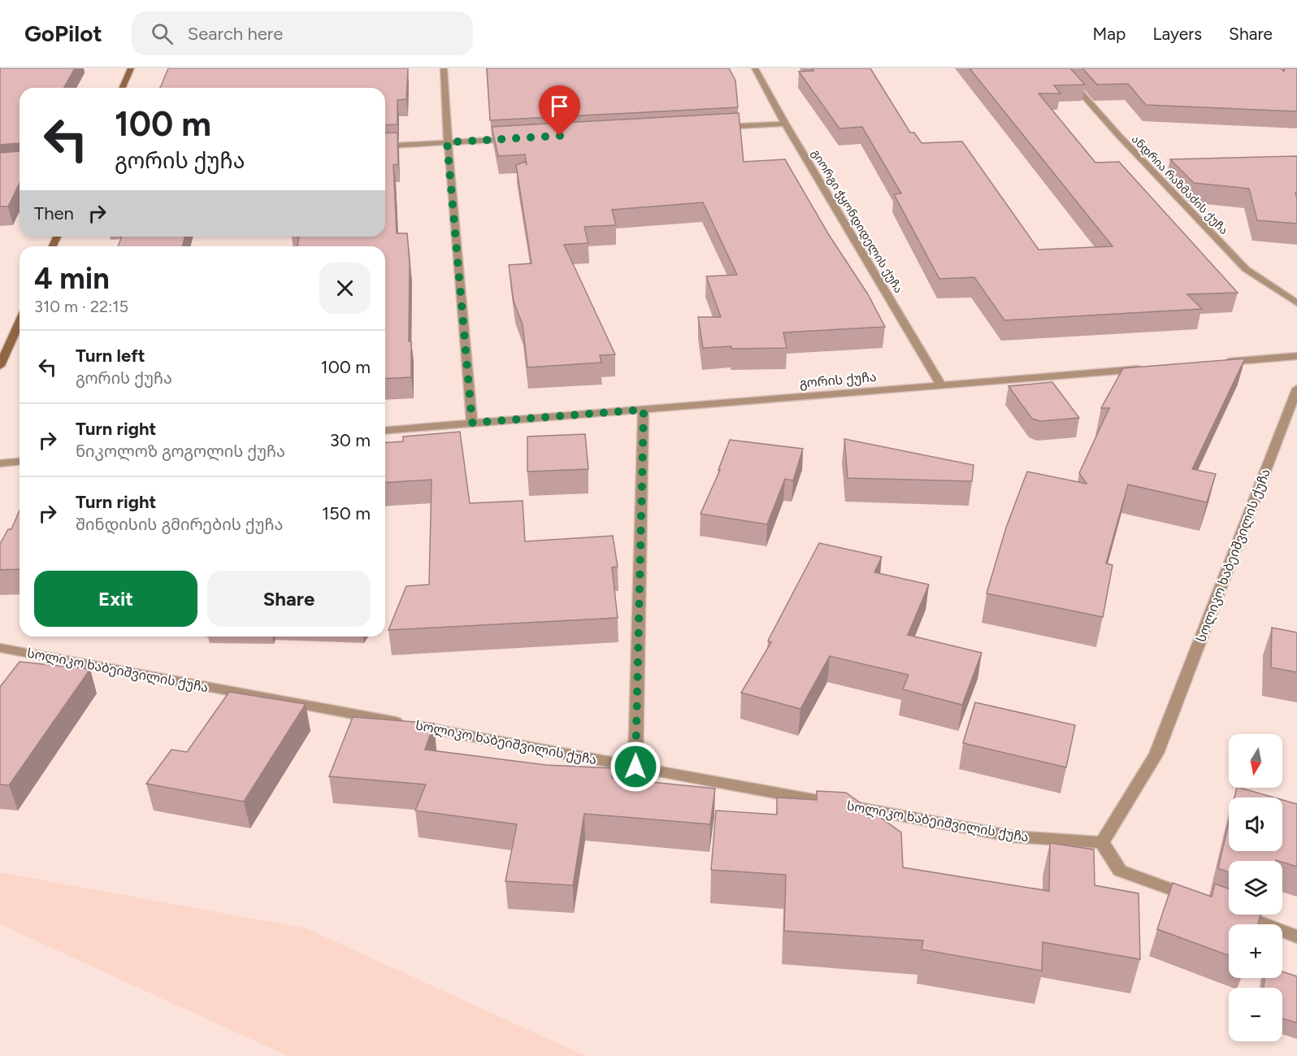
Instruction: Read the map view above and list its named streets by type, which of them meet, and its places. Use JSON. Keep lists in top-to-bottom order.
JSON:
{
  "streets": {
    "street": [
      "ანდრია რაზმაძის ქუჩა",
      "გიორგი ჭყონდიდელის ქუჩა",
      "გორის ქუჩა",
      "სოლიკო ხაბეიშვილის ქუჩა"
    ]
  },
  "crossings": [
    ["გიორგი ჭყონდიდელის ქუჩა", "გორის ქუჩა"]
  ],
  "north": "bottom",
  "page": {
    "header": "GoPilot",
    "search": "Search here",
    "nav": ["Map", "Layers", "Share"],
    "turn": ["100 m", "გორის ქუჩა"],
    "then": "Then",
    "heading": ["4 min", "310 m · 22:15"],
    "list": [
      {
        "name": "Turn left",
        "note": "გორის ქუჩა",
        "value": "100 m"
      },
      {
        "name": "Turn right",
        "note": "ნიკოლოზ გოგოლის ქუჩა",
        "value": "30 m"
      },
      {
        "name": "Turn right",
        "note": "შინდისის გმირების ქუჩა",
        "value": "150 m"
      }
    ],
    "buttons": ["Exit", "Share"],
    "map_buttons": ["+", "−"]
  }
}
